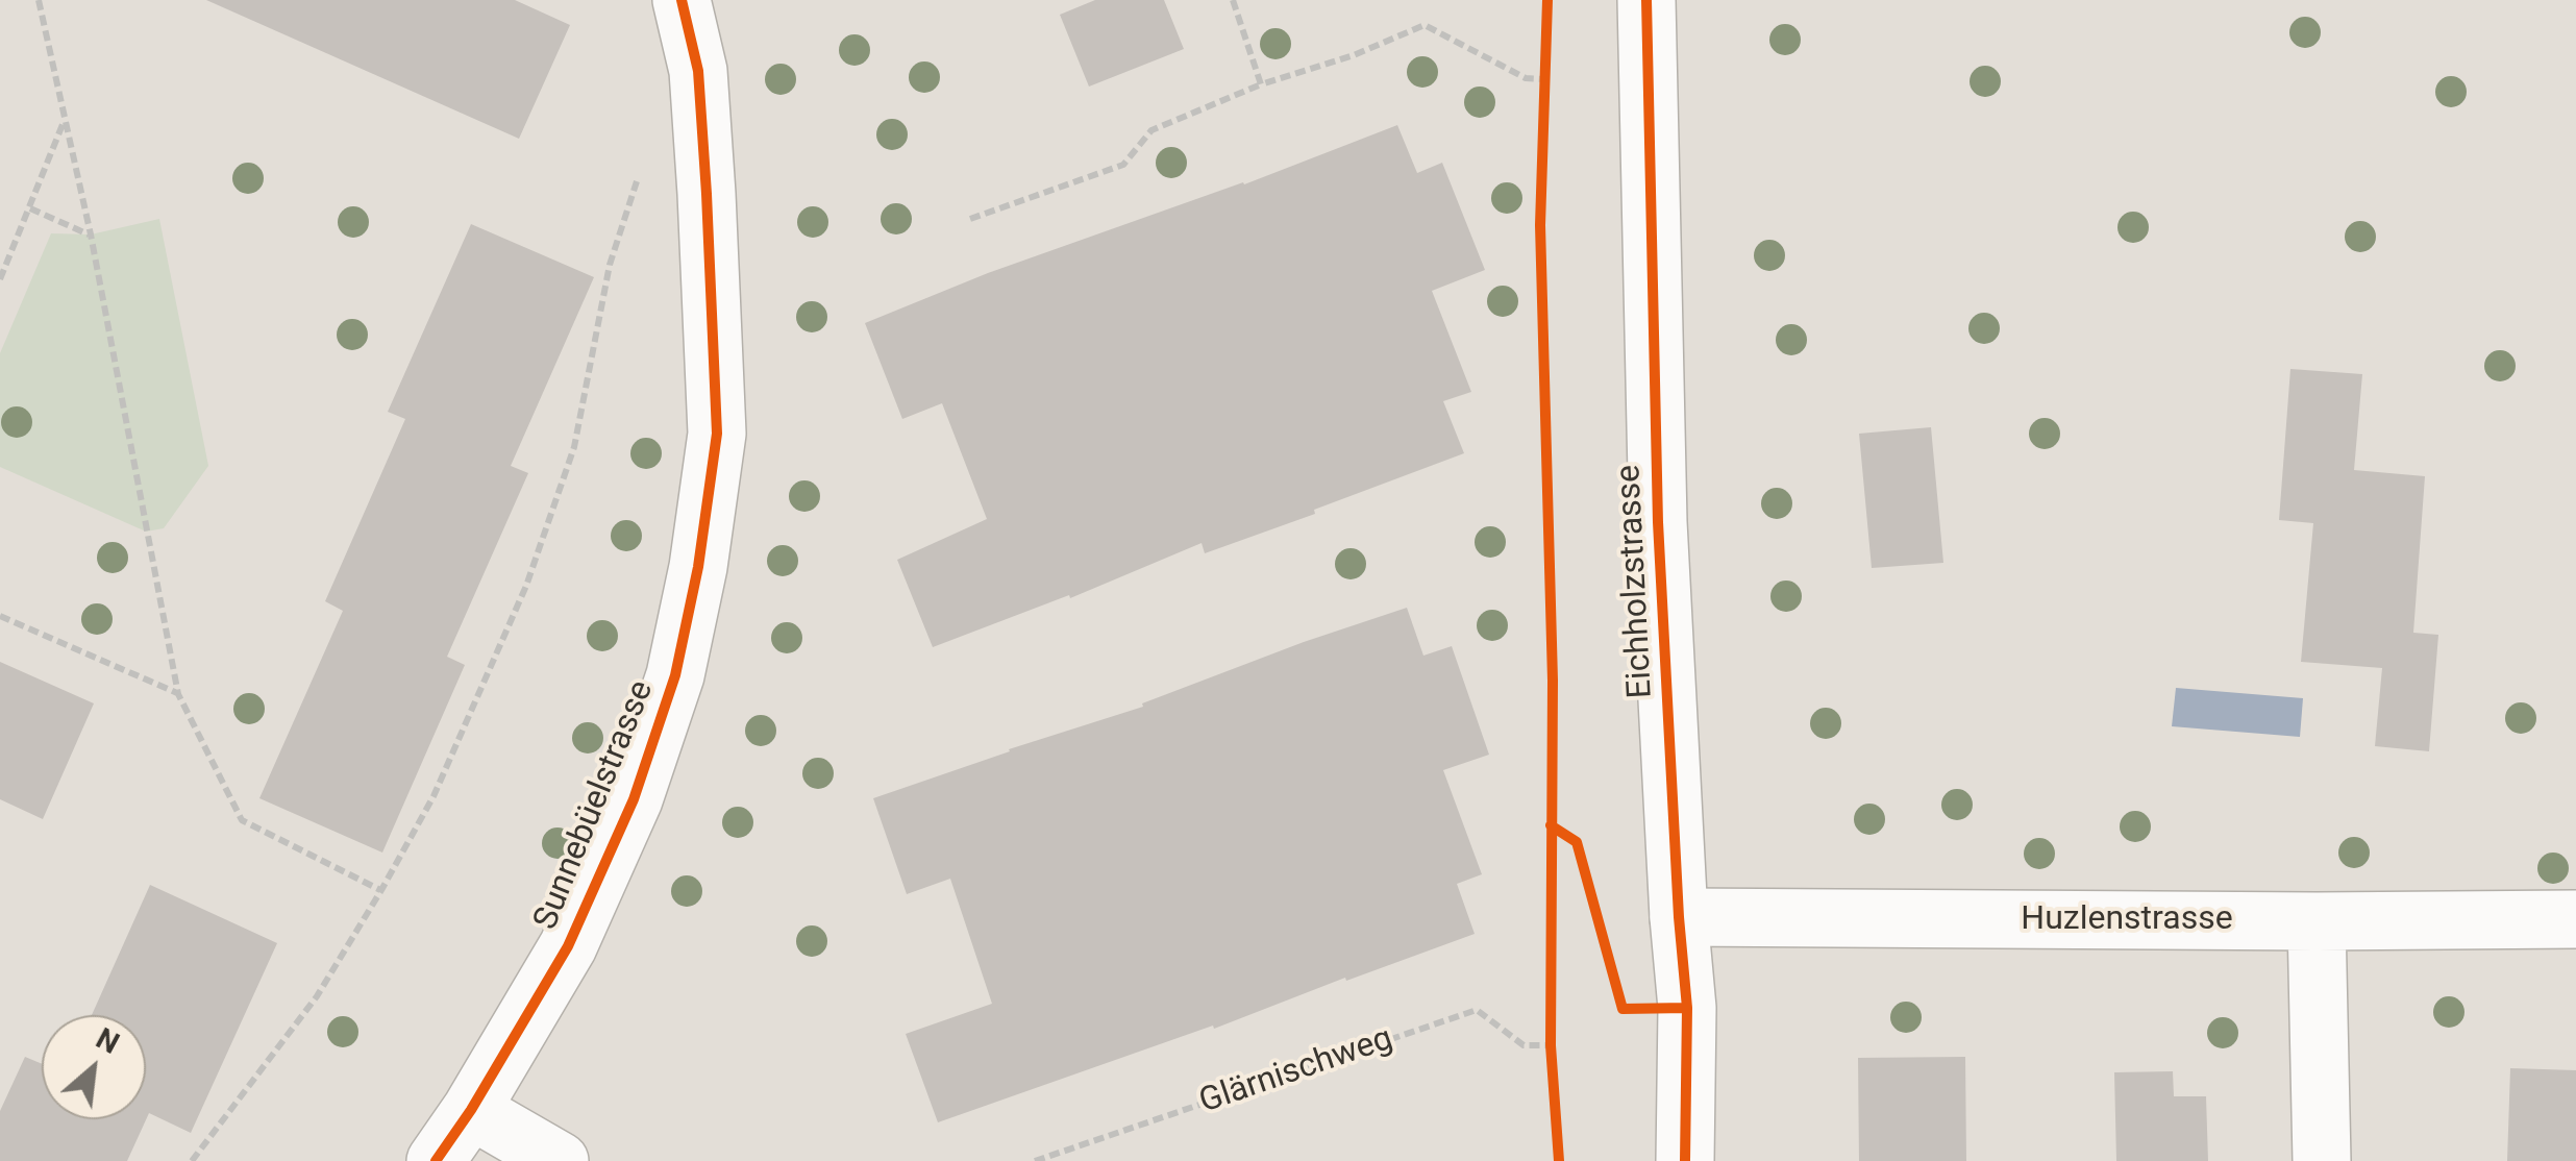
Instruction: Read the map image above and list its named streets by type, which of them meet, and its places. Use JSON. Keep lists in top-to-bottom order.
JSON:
{
  "streets": {
    "street": ["Eichholzstrasse", "Sunnebüelstrasse", "Huzlenstrasse"],
    "path": ["Glärnischweg"]
  },
  "crossings": [
    ["Eichholzstrasse", "Huzlenstrasse"]
  ],
  "north": "top right"
}
